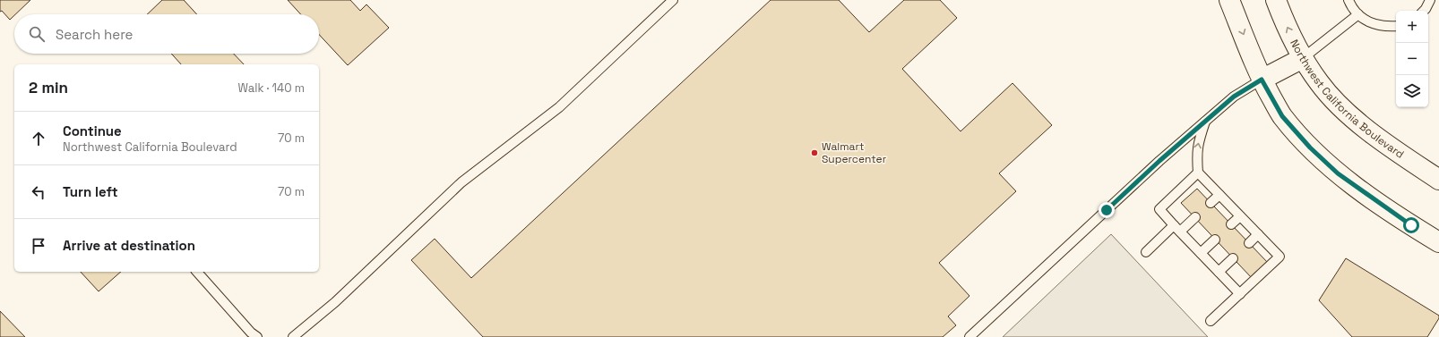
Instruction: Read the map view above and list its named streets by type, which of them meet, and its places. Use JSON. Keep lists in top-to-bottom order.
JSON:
{
  "streets": {
    "street": ["Northwest California Boulevard"]
  },
  "places": ["Walmart Supercenter"],
  "page": {
    "map_buttons": ["+", "−"],
    "search": "Search here",
    "heading": ["2 min", "Walk · 140 m"],
    "list": [
      ["Continue", "Northwest California Boulevard", "70 m"],
      ["Turn left", "70 m"],
      "Arrive at destination"
    ]
  }
}
